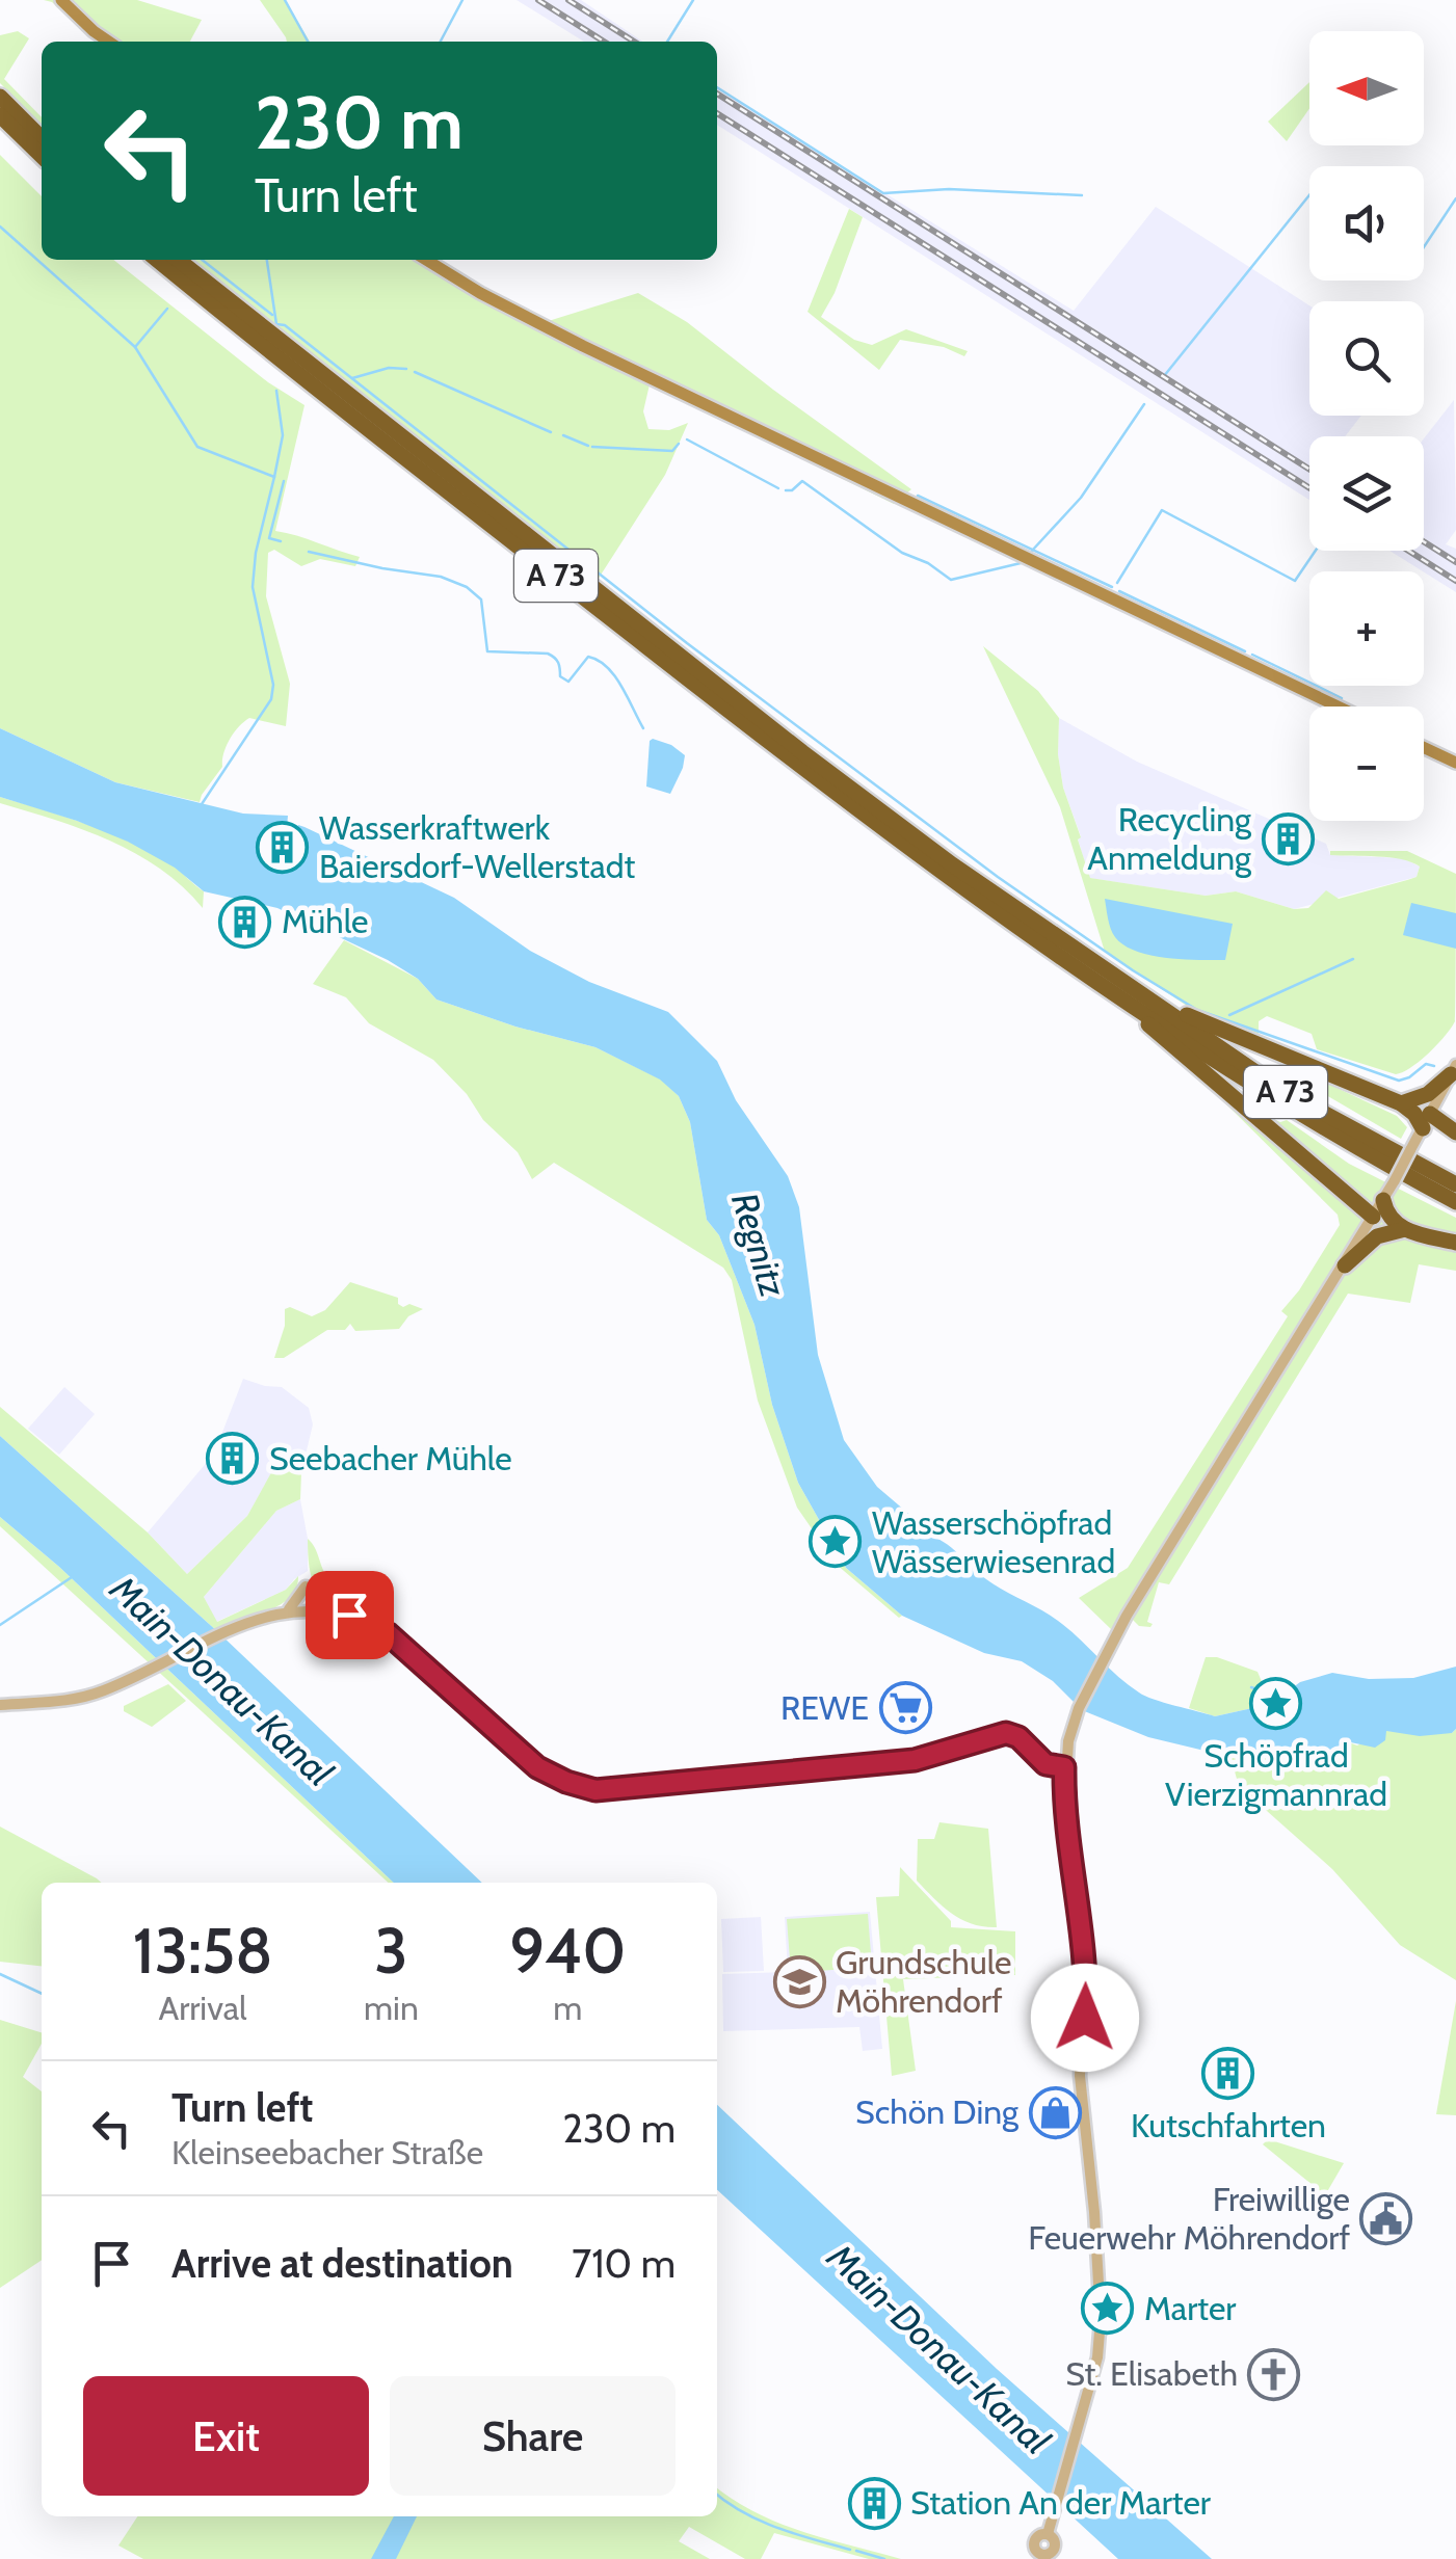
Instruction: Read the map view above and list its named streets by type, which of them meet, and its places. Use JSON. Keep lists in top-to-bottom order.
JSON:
{
  "streets": {
    "highway": ["A 73"]
  },
  "water": ["Regnitz", "Main-Donau-Kanal"],
  "places": {
    "building": [
      "Recycling Anmeldung",
      "Wasserkraftwerk Baiersdorf-Wellerstadt",
      "Mühle",
      "Seebacher Mühle",
      "Kutschfahrten",
      "Station An der Marter"
    ],
    "place": ["Wasserschöpfrad Wässerwiesenrad", "Schöpfrad Vierzigmannrad", "Marter"],
    "supermarket": ["REWE"],
    "school or university": ["Grundschule Möhrendorf"],
    "shop": ["Schön Ding"],
    "public building": ["Freiwillige Feuerwehr Möhrendorf"],
    "church": ["St. Elisabeth"]
  },
  "north": "left",
  "page": {
    "map_buttons": ["+", "−"],
    "turn": ["230 m", "Turn left"],
    "eta": [
      "13:58",
      "Arrival",
      "3",
      "min",
      "940",
      "m"
    ],
    "list": [
      {
        "name": "Turn left",
        "note": "Kleinseebacher Straße",
        "value": "230 m"
      },
      {
        "name": "Arrive at destination",
        "value": "710 m"
      }
    ],
    "buttons": ["Exit", "Share"]
  }
}
